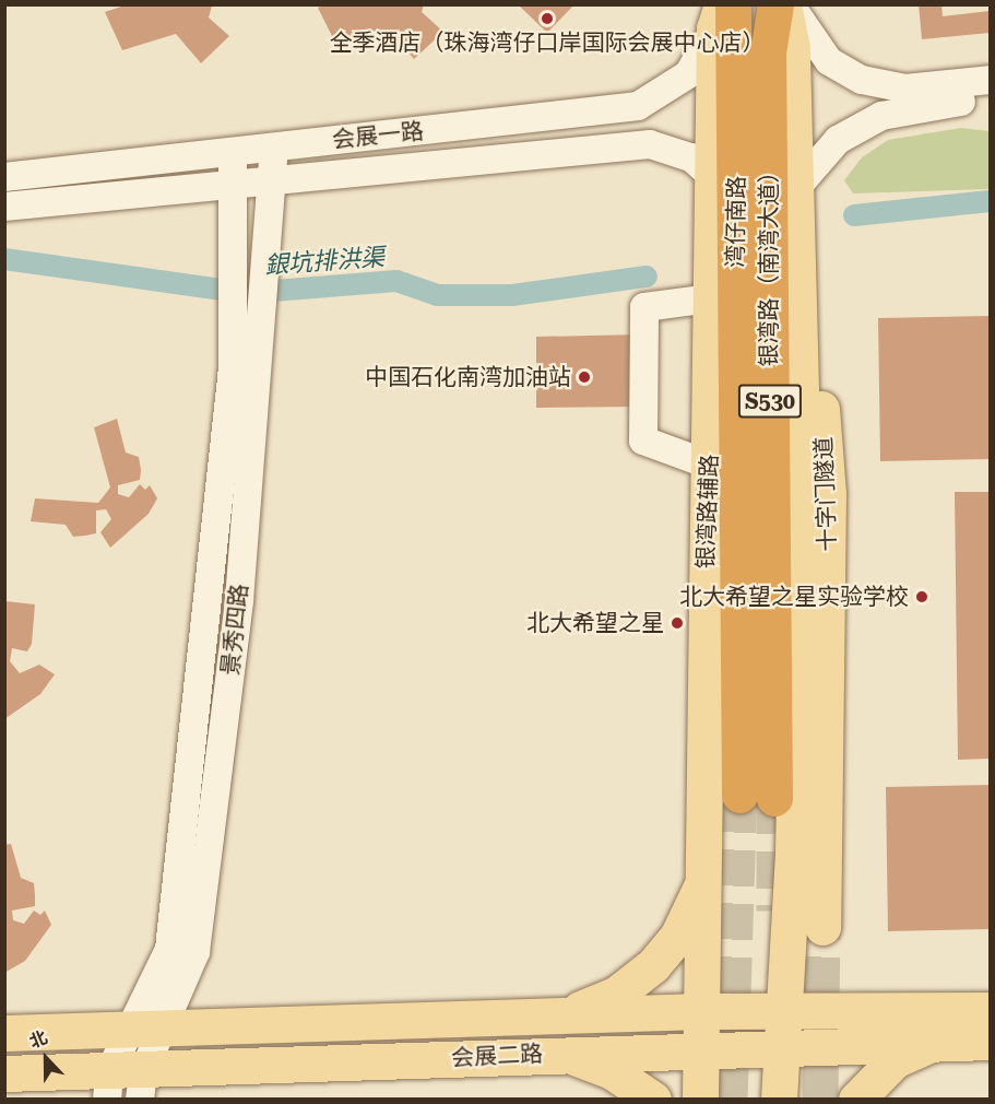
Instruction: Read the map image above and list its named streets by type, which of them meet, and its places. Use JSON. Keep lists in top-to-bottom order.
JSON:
{
  "streets": {
    "highway": ["湾仔南路", "银湾路（南湾大道）", "S530"],
    "main road": ["十字门隧道", "银湾路辅路", "会展二路"],
    "street": ["会展一路", "景秀四路"]
  },
  "crossings": [
    ["会展一路", "湾仔南路"],
    ["会展一路", "银湾路辅路"],
    ["会展一路", "景秀四路"],
    ["湾仔南路", "银湾路（南湾大道）"],
    ["湾仔南路", "银湾路辅路"],
    ["银湾路辅路", "会展二路"],
    ["景秀四路", "会展二路"]
  ],
  "water": ["銀坑排洪渠"],
  "places": [
    "全季酒店（珠海湾仔口岸国际会展中心店）",
    "中国石化南湾加油站",
    "北大希望之星实验学校",
    "北大希望之星"
  ],
  "north": "top"
}
